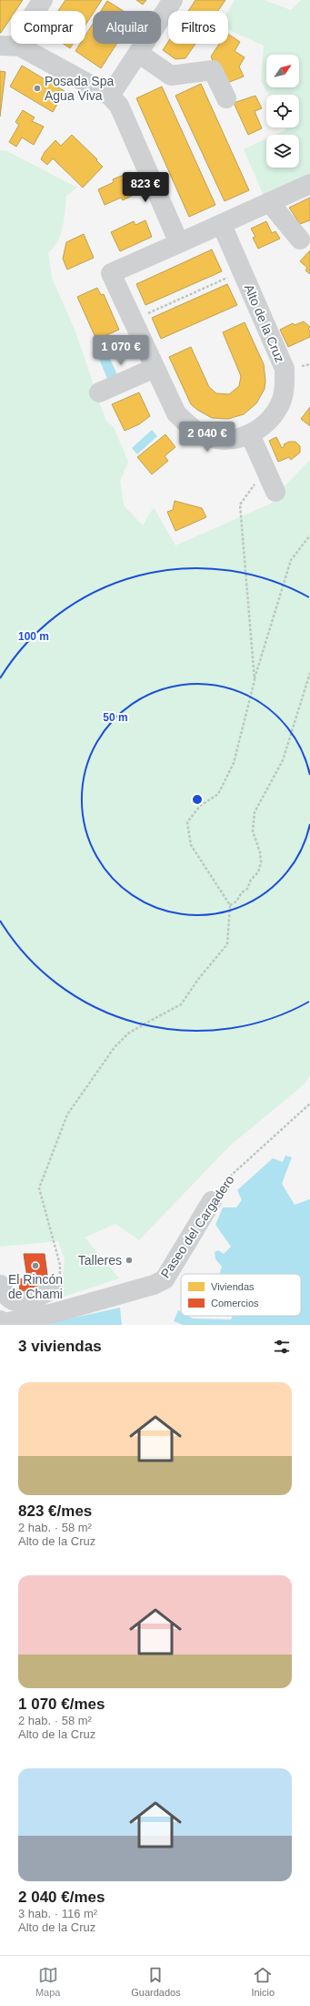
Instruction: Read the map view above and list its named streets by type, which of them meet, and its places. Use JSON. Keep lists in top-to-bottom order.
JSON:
{
  "streets": {
    "street": ["Alto de la Cruz", "Paseo del Cargadero"]
  },
  "places": ["Posada Spa Agua Viva", "Talleres", "El Rincón de Chami"],
  "legend": ["Viviendas", "Comercios"],
  "north": "top right",
  "page": {
    "chip": ["Comprar", "Alquilar", "Filtros"],
    "price": ["823 €", "1 070 €", "2 040 €"],
    "heading": "3 viviendas",
    "list": [
      {
        "name": "823 €/mes",
        "note": "2 hab. · 58 m² · Alto de la Cruz"
      },
      {
        "name": "1 070 €/mes",
        "note": "2 hab. · 58 m² · Alto de la Cruz"
      },
      {
        "name": "2 040 €/mes",
        "note": "3 hab. · 116 m² · Alto de la Cruz"
      }
    ],
    "tabs": ["Mapa", "Guardados", "Inicio"]
  },
  "rings": ["100 m", "50 m"]
}
